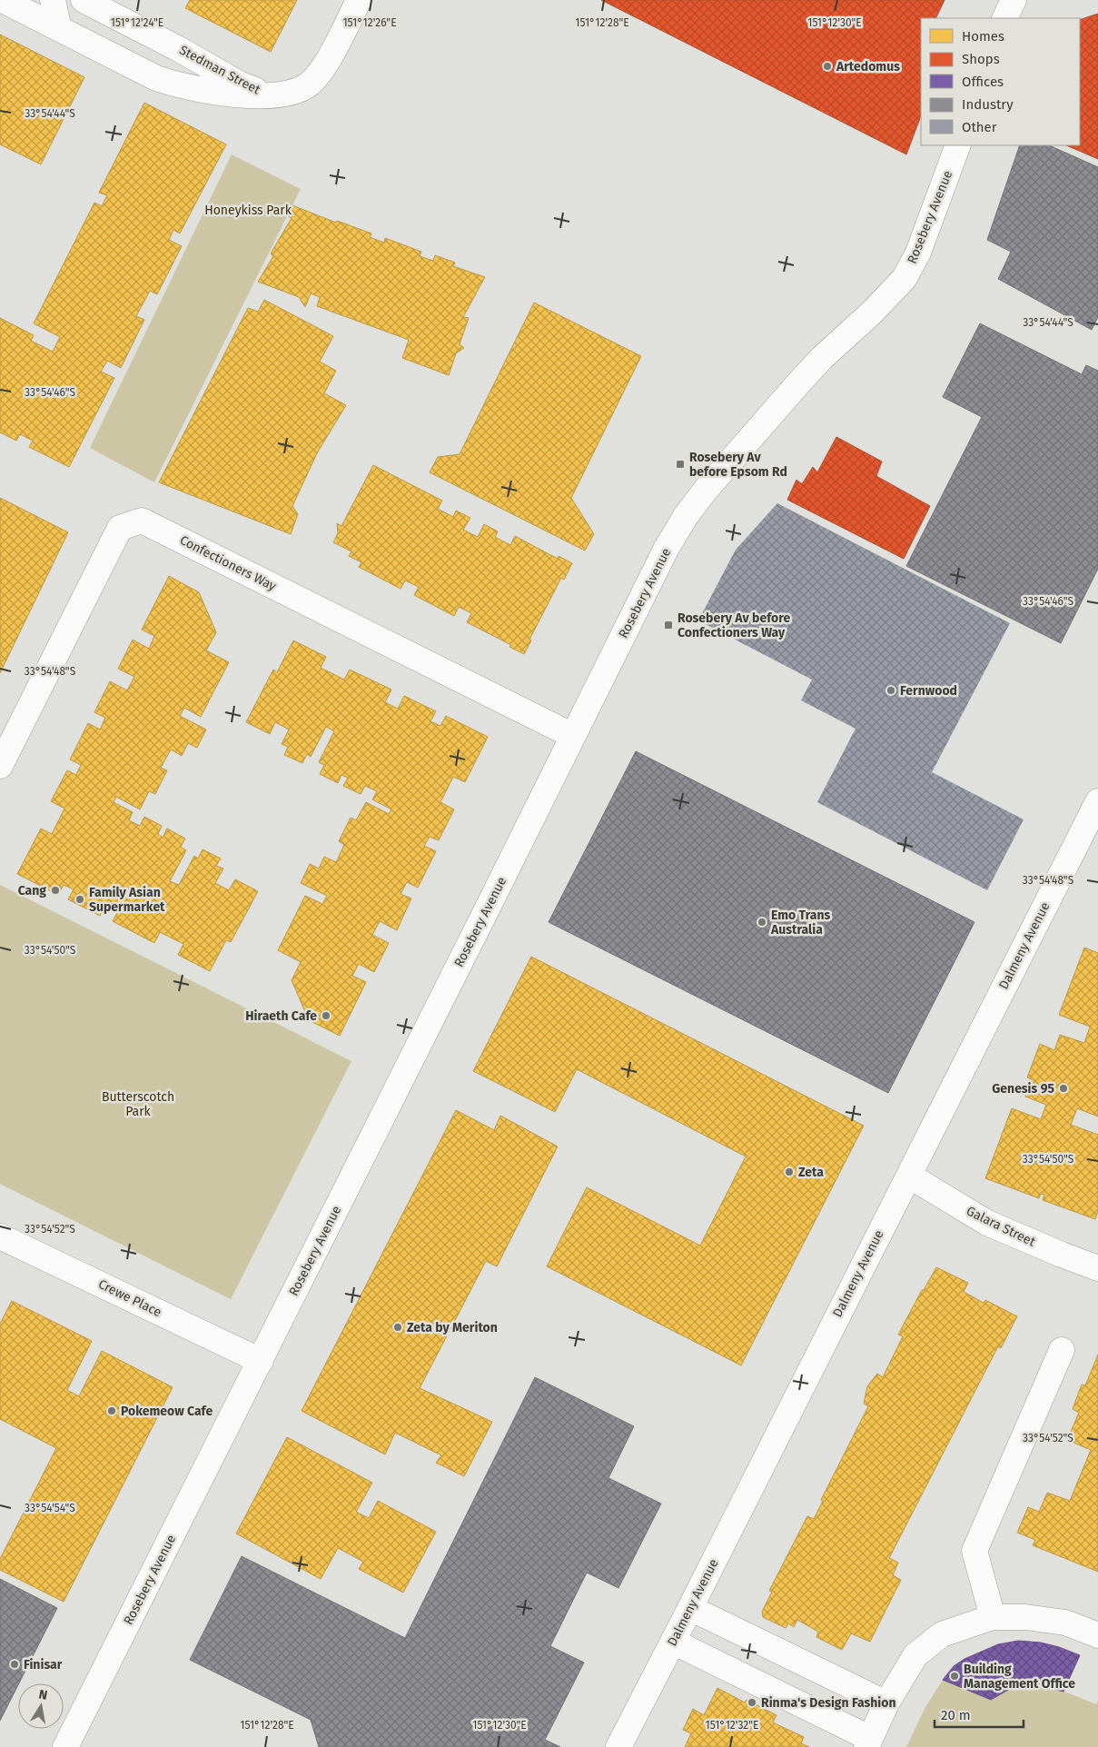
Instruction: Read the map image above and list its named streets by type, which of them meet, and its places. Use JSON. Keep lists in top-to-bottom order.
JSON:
{
  "streets": {
    "street": [
      "Stedman Street",
      "Rosebery Avenue",
      "Confectioners Way",
      "Dalmeny Avenue",
      "Galara Street",
      "Crewe Place"
    ]
  },
  "crossings": [
    ["Rosebery Avenue", "Confectioners Way"],
    ["Rosebery Avenue", "Crewe Place"],
    ["Dalmeny Avenue", "Galara Street"]
  ],
  "parks": ["Honeykiss Park", "Butterscotch Park"],
  "places": {
    "other": [
      "Artedomus",
      "Fernwood",
      "Cang",
      "Family Asian Supermarket",
      "Emo Trans Australia",
      "Hiraeth Cafe",
      "Genesis 95",
      "Zeta",
      "Zeta by Meriton",
      "Pokemeow Cafe",
      "Finisar",
      "Building Management Office",
      "Rinma's Design Fashion"
    ],
    "transit": ["Rosebery Av before Epsom Rd", "Rosebery Av before Confectioners Way"]
  },
  "legend": [
    "Homes",
    "Shops",
    "Offices",
    "Industry",
    "Other"
  ],
  "scale_bar": "20 m",
  "north": "top",
  "coordinates": [
    "151°12'24\"E",
    "151°12'26\"E",
    "151°12'28\"E",
    "151°12'30\"E",
    "33°54'44\"S",
    "33°54'46\"S",
    "33°54'48\"S",
    "33°54'50\"S",
    "33°54'52\"S",
    "33°54'54\"S",
    "151°12'32\"E"
  ]
}
